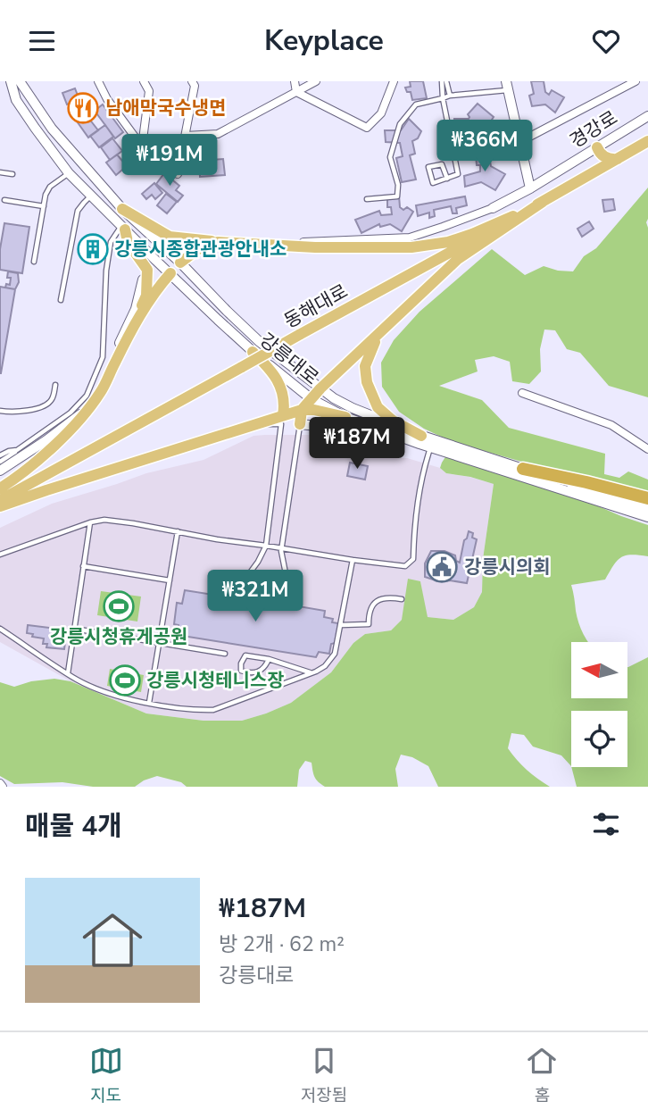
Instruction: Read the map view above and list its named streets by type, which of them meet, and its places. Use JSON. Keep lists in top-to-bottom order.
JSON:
{
  "streets": {
    "main road": ["동해대로"],
    "street": ["경강로", "강릉대로"]
  },
  "places": {
    "restaurant": ["남애막국수냉면"],
    "building": ["강릉시종합관광안내소"],
    "public building": ["강릉시의회"],
    "sports": ["강릉시청휴게공원", "강릉시청테니스장"]
  },
  "north": "left",
  "page": {
    "header": "Keyplace",
    "price": [
      "₩366M",
      "₩191M",
      "₩187M",
      "₩321M"
    ],
    "heading": "매물 4개",
    "list": [
      {
        "name": "₩187M",
        "note": "방 2개 · 62 m² · 강릉대로"
      }
    ],
    "tabs": ["지도", "저장됨", "홈"]
  }
}
